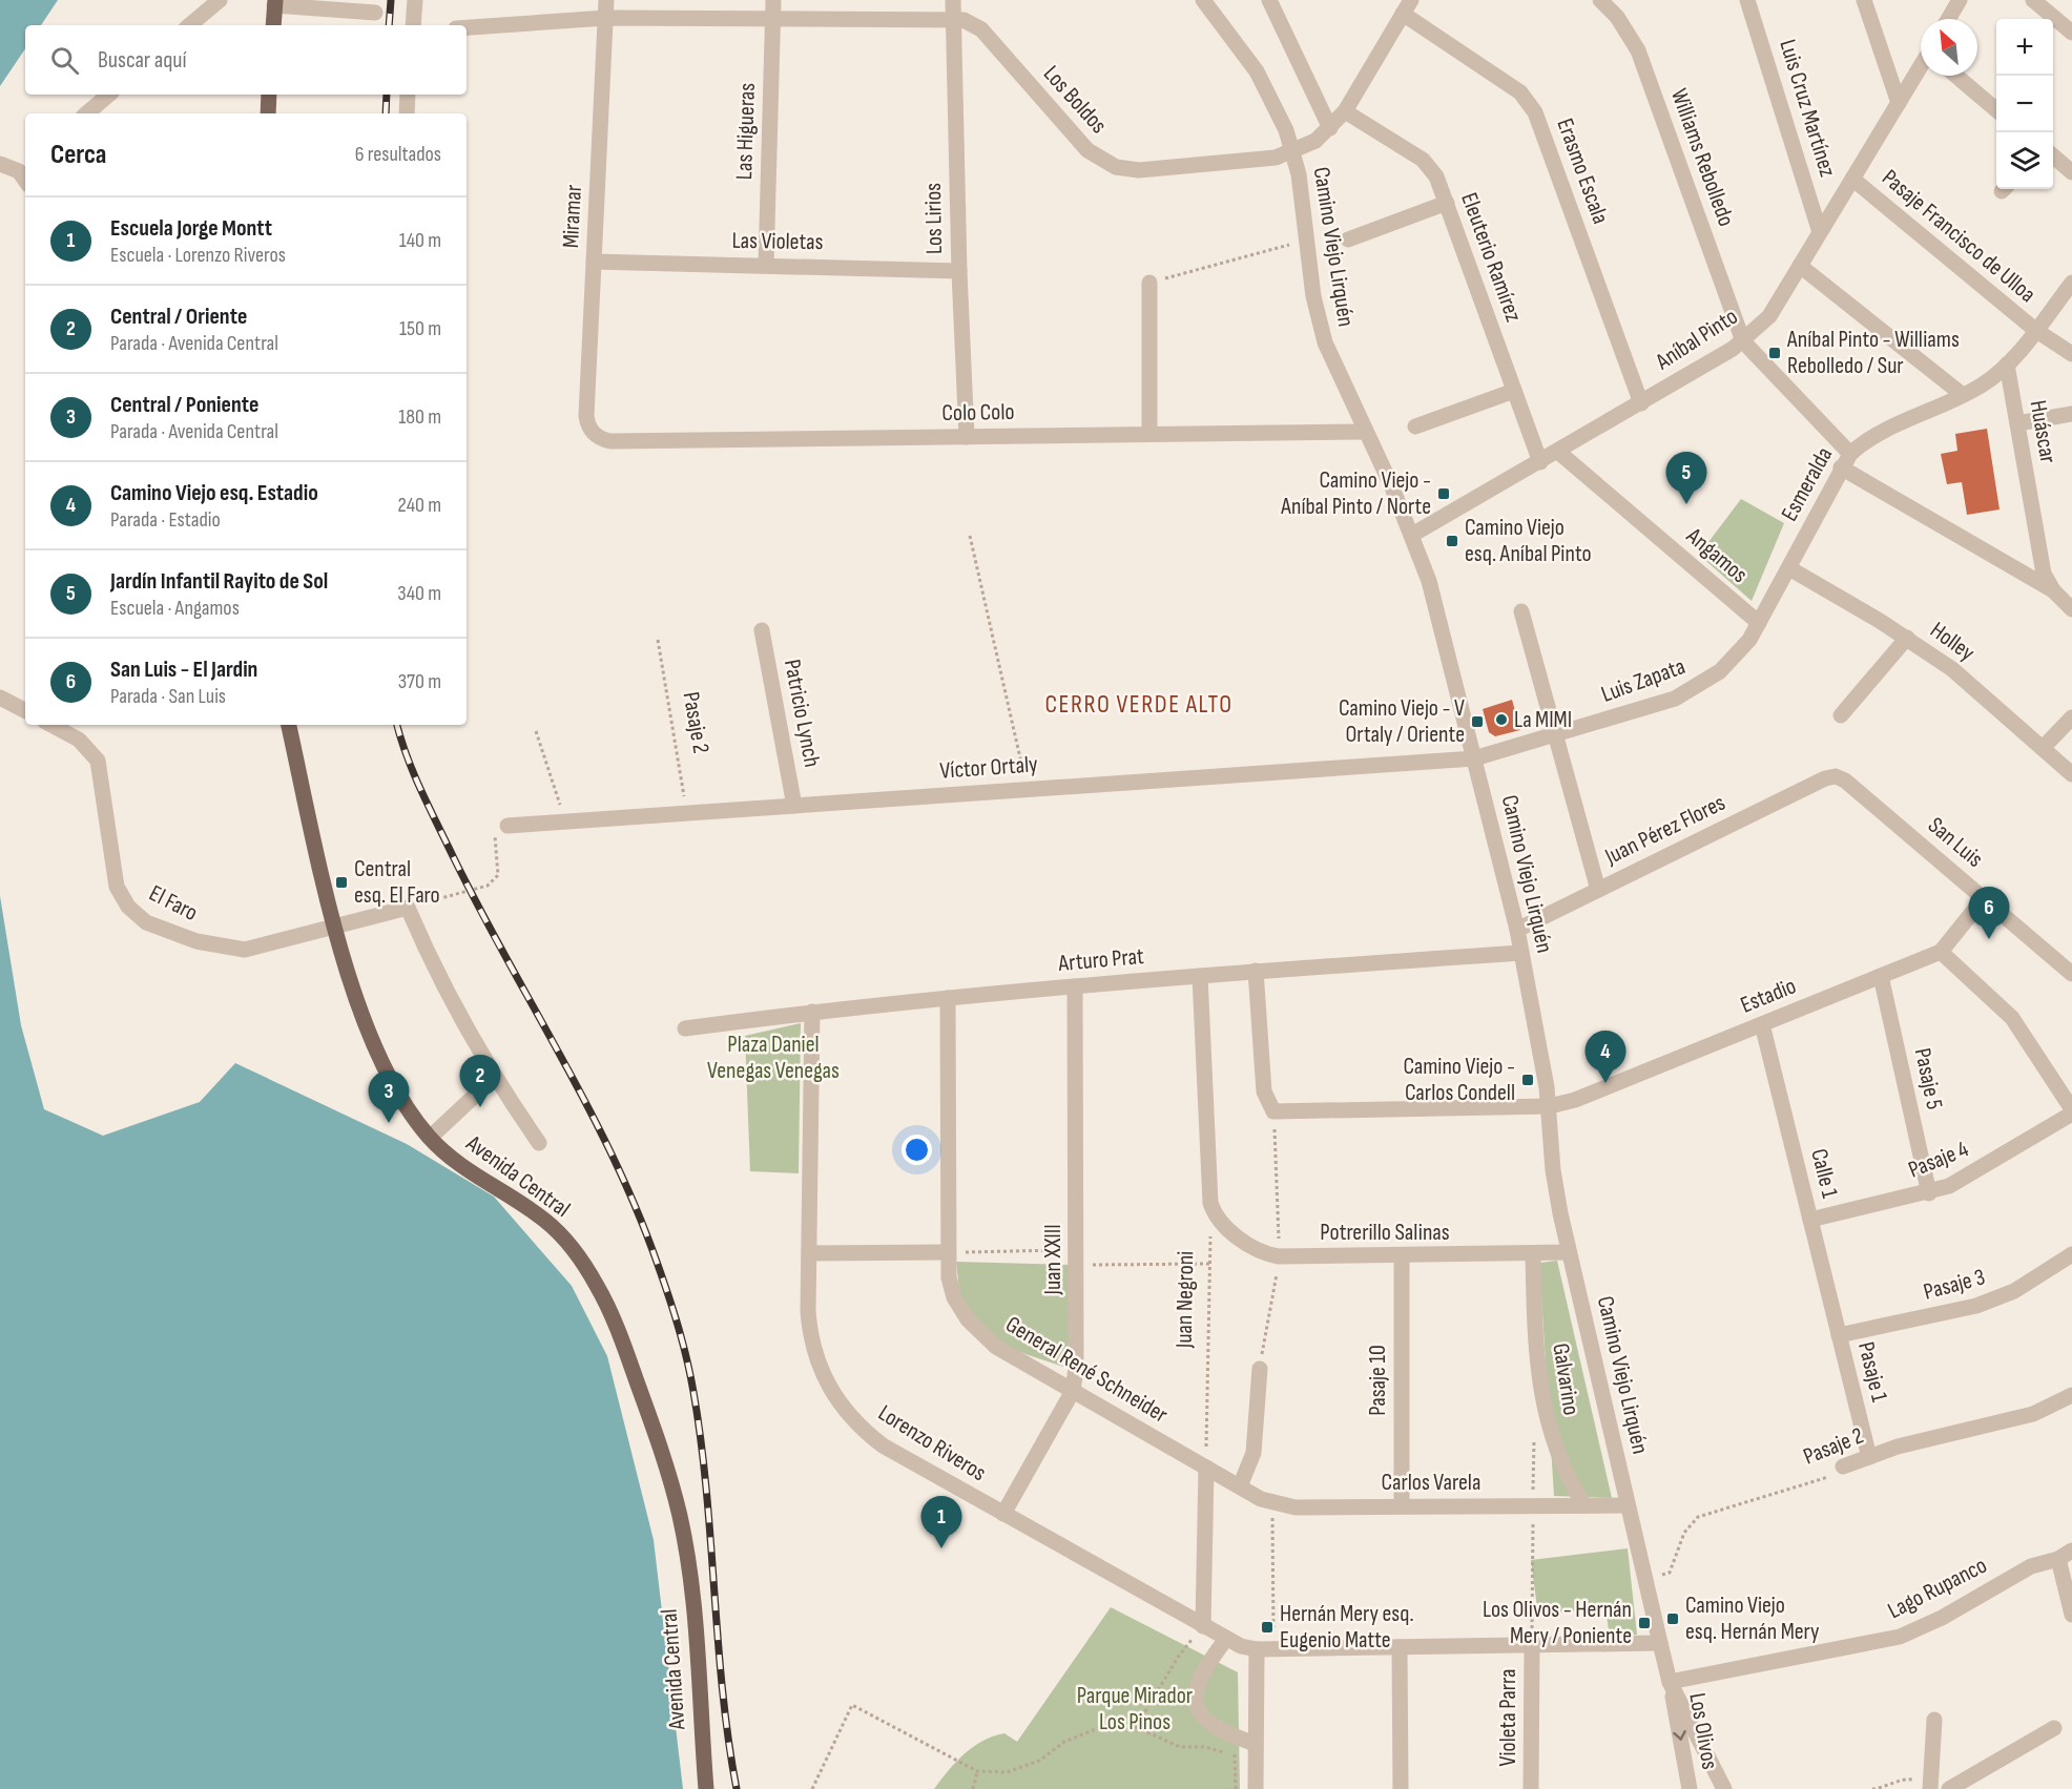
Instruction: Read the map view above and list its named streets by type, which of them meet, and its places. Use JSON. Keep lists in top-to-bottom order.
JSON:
{
  "streets": {
    "main road": ["Avenida Central"],
    "street": [
      "Los Boldos",
      "Luis Cruz Martínez",
      "Las Higueras",
      "Williams Rebolledo",
      "Erasmo Escala",
      "Miramar",
      "Los Lirios",
      "Pasaje Francisco de Ulloa",
      "Las Violetas",
      "Camino Viejo Lirquén",
      "Eleuterio Ramírez",
      "Aníbal Pinto",
      "Colo Colo",
      "Huáscar",
      "Esmeralda",
      "Angamos",
      "Holley",
      "Luis Zapata",
      "Patricio Lynch",
      "Pasaje 2",
      "Víctor Ortaly",
      "Juan Pérez Flores",
      "San Luis",
      "El Faro",
      "Arturo Prat",
      "Estadio",
      "Pasaje 5",
      "Pasaje 4",
      "Calle 1",
      "Potrerillo Salinas",
      "Juan XXIII",
      "Pasaje 3",
      "General René Schneider",
      "Pasaje 1",
      "Galvarino",
      "Pasaje 10",
      "Lorenzo Riveros",
      "Carlos Varela",
      "Lago Rupanco",
      "Violeta Parra",
      "Los Olivos"
    ],
    "path": ["Juan Negroni"]
  },
  "crossings": [
    ["Los Boldos", "Las Higueras"],
    ["Los Boldos", "Erasmo Escala"],
    ["Los Boldos", "Miramar"],
    ["Los Boldos", "Los Lirios"],
    ["Los Boldos", "Camino Viejo Lirquén"],
    ["Los Boldos", "Eleuterio Ramírez"],
    ["Luis Cruz Martínez", "Aníbal Pinto"],
    ["Las Higueras", "Las Violetas"],
    ["Williams Rebolledo", "Aníbal Pinto"],
    ["Erasmo Escala", "Aníbal Pinto"],
    ["Miramar", "Las Violetas"],
    ["Miramar", "Colo Colo"],
    ["Los Lirios", "Las Violetas"],
    ["Los Lirios", "Colo Colo"],
    ["Pasaje Francisco de Ulloa", "Aníbal Pinto"],
    ["Pasaje Francisco de Ulloa", "Esmeralda"],
    ["Camino Viejo Lirquén", "Aníbal Pinto"],
    ["Camino Viejo Lirquén", "Colo Colo"],
    ["Camino Viejo Lirquén", "Luis Zapata"],
    ["Camino Viejo Lirquén", "Pasaje 2"],
    ["Camino Viejo Lirquén", "Víctor Ortaly"],
    ["Camino Viejo Lirquén", "Juan Pérez Flores"],
    ["Camino Viejo Lirquén", "Arturo Prat"],
    ["Camino Viejo Lirquén", "Estadio"],
    ["Camino Viejo Lirquén", "Potrerillo Salinas"],
    ["Camino Viejo Lirquén", "Lorenzo Riveros"],
    ["Camino Viejo Lirquén", "Carlos Varela"],
    ["Camino Viejo Lirquén", "Lago Rupanco"],
    ["Camino Viejo Lirquén", "Los Olivos"],
    ["Eleuterio Ramírez", "Aníbal Pinto"],
    ["Aníbal Pinto", "Angamos"],
    ["Huáscar", "Esmeralda"],
    ["Esmeralda", "Angamos"],
    ["Esmeralda", "Holley"],
    ["Esmeralda", "Luis Zapata"],
    ["Angamos", "Luis Zapata"],
    ["Luis Zapata", "Víctor Ortaly"],
    ["Patricio Lynch", "Víctor Ortaly"],
    ["Pasaje 2", "Víctor Ortaly"],
    ["Pasaje 2", "Pasaje 1"],
    ["Juan Pérez Flores", "San Luis"],
    ["San Luis", "Estadio"],
    ["El Faro", "Avenida Central"],
    ["Arturo Prat", "Estadio"],
    ["Arturo Prat", "Juan XXIII"],
    ["Arturo Prat", "General René Schneider"],
    ["Arturo Prat", "Lorenzo Riveros"],
    ["Estadio", "Pasaje 5"],
    ["Estadio", "Calle 1"],
    ["Pasaje 5", "Pasaje 4"],
    ["Pasaje 4", "Calle 1"],
    ["Calle 1", "Pasaje 3"],
    ["Calle 1", "Pasaje 1"],
    ["Potrerillo Salinas", "Juan Negroni"],
    ["Potrerillo Salinas", "Galvarino"],
    ["Potrerillo Salinas", "Pasaje 10"],
    ["Juan XXIII", "General René Schneider"],
    ["Juan XXIII", "Lorenzo Riveros"],
    ["Pasaje 3", "Pasaje 1"],
    ["Juan Negroni", "General René Schneider"],
    ["General René Schneider", "Carlos Varela"],
    ["Galvarino", "Carlos Varela"],
    ["Pasaje 10", "Carlos Varela"],
    ["Lorenzo Riveros", "Violeta Parra"],
    ["Lago Rupanco", "Los Olivos"]
  ],
  "one_way": ["Los Olivos"],
  "districts": ["CERRO VERDE ALTO"],
  "parks": ["Plaza Daniel Venegas Venegas", "Parque Mirador Los Pinos"],
  "places": {
    "transit": [
      "Aníbal Pinto - Williams Rebolledo / Sur",
      "Camino Viejo - Aníbal Pinto / Norte",
      "Camino Viejo esq. Aníbal Pinto",
      "Camino Viejo - V Ortaly / Oriente",
      "Central esq. El Faro",
      "Camino Viejo - Carlos Condell",
      "Camino Viejo esq. Hernán Mery",
      "Los Olivos - Hernán Mery / Poniente",
      "Hernán Mery esq. Eugenio Matte"
    ],
    "other": ["La MIMI"]
  },
  "north": "top left",
  "page": {
    "map_buttons": ["+", "−"],
    "search": "Buscar aquí",
    "heading": ["Cerca", "6 resultados"],
    "list": [
      {
        "mark": "1",
        "name": "Escuela Jorge Montt",
        "note": "Escuela · Lorenzo Riveros",
        "value": "140 m"
      },
      {
        "mark": "2",
        "name": "Central / Oriente",
        "note": "Parada · Avenida Central",
        "value": "150 m"
      },
      {
        "mark": "3",
        "name": "Central / Poniente",
        "note": "Parada · Avenida Central",
        "value": "180 m"
      },
      {
        "mark": "4",
        "name": "Camino Viejo esq. Estadio",
        "note": "Parada · Estadio",
        "value": "240 m"
      },
      {
        "mark": "5",
        "name": "Jardín Infantil Rayito de Sol",
        "note": "Escuela · Angamos",
        "value": "340 m"
      },
      {
        "mark": "6",
        "name": "San Luis - El Jardin",
        "note": "Parada · San Luis",
        "value": "370 m"
      }
    ],
    "pins": [
      "5",
      "6",
      "4",
      "2",
      "3",
      "1"
    ]
  }
}
